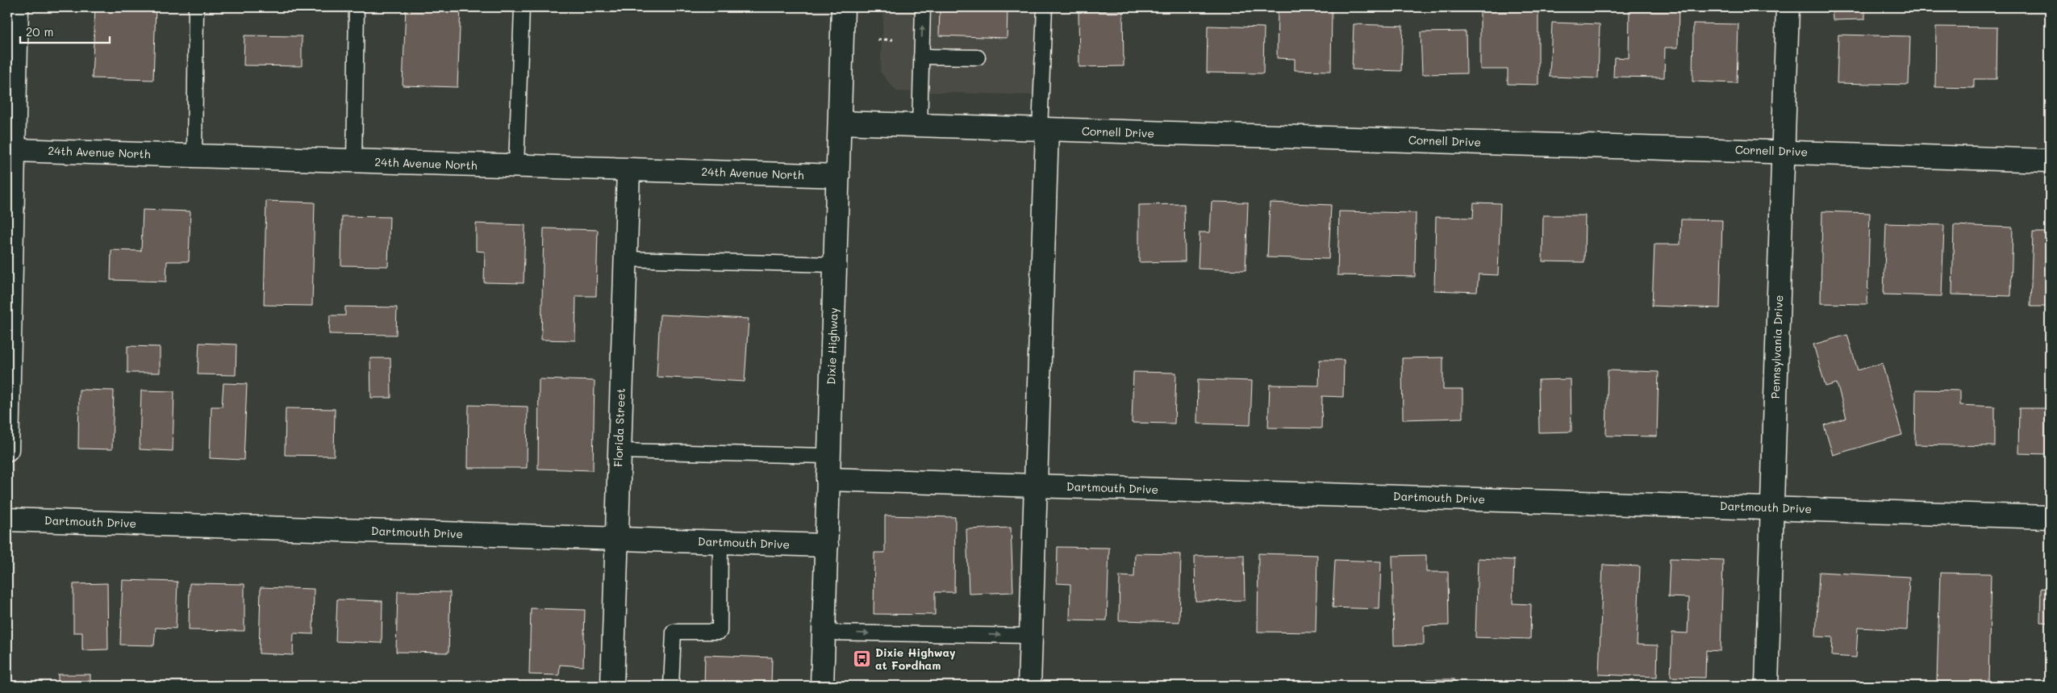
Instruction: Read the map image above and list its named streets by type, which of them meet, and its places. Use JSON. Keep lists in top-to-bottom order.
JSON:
{
  "streets": {
    "street": [
      "Cornell Drive",
      "24th Avenue North",
      "Dixie Highway",
      "Pennsylvania Drive",
      "Florida Street",
      "Dartmouth Drive"
    ]
  },
  "crossings": [
    ["Cornell Drive", "Dixie Highway"],
    ["Cornell Drive", "Pennsylvania Drive"],
    ["24th Avenue North", "Dixie Highway"],
    ["24th Avenue North", "Florida Street"],
    ["Dixie Highway", "Dartmouth Drive"],
    ["Pennsylvania Drive", "Dartmouth Drive"],
    ["Florida Street", "Dartmouth Drive"]
  ],
  "places": {
    "bus stop": ["Dixie Highway at Fordham"]
  },
  "scale_bar": "20 m"
}
